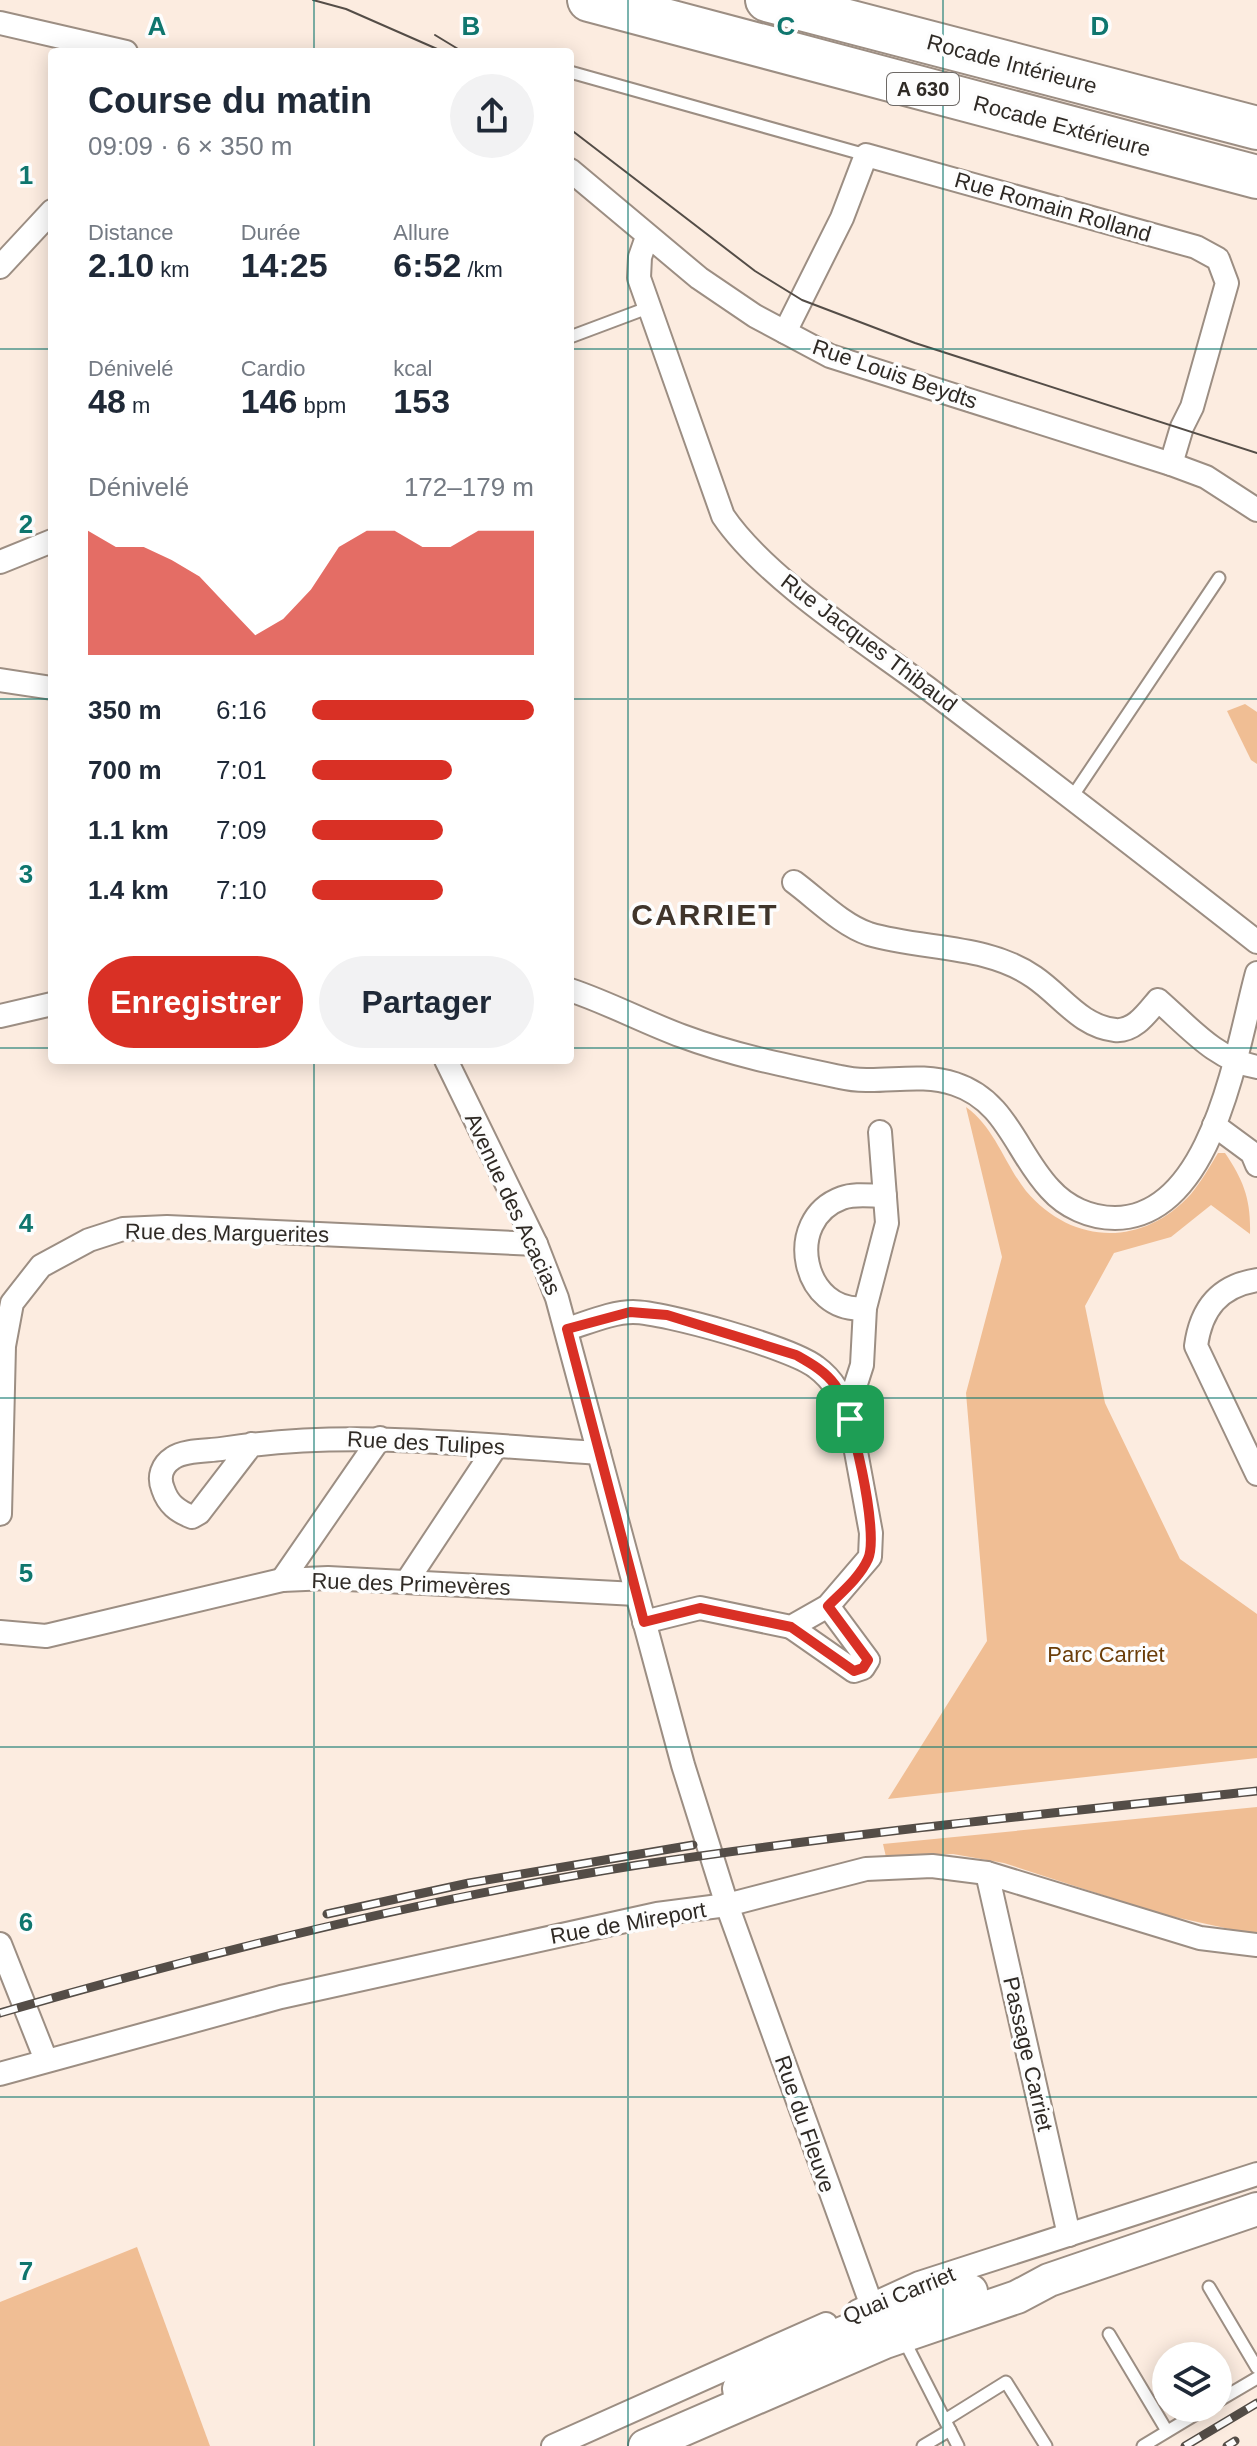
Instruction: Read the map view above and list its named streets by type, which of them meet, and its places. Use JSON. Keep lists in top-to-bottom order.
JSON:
{
  "streets": {
    "highway": ["Rocade Intérieure", "A 630", "Rocade Extérieure"],
    "main road": ["Quai Carriet"],
    "street": [
      "Rue Romain Rolland",
      "Rue Louis Beydts",
      "Rue Jacques Thibaud",
      "Avenue des Acacias",
      "Rue des Marguerites",
      "Rue des Tulipes",
      "Rue des Primevères",
      "Rue de Mireport",
      "Passage Carriet",
      "Rue du Fleuve"
    ]
  },
  "crossings": [
    ["Rue Romain Rolland", "Rue Louis Beydts"],
    ["Rue Louis Beydts", "Rue Jacques Thibaud"],
    ["Avenue des Acacias", "Rue des Marguerites"],
    ["Avenue des Acacias", "Rue des Tulipes"],
    ["Avenue des Acacias", "Rue des Primevères"],
    ["Avenue des Acacias", "Rue de Mireport"],
    ["Avenue des Acacias", "Rue du Fleuve"],
    ["Rue de Mireport", "Passage Carriet"],
    ["Rue de Mireport", "Rue du Fleuve"],
    ["Passage Carriet", "Quai Carriet"],
    ["Rue du Fleuve", "Quai Carriet"]
  ],
  "districts": ["CARRIET"],
  "parks": ["Parc Carriet"],
  "page": {
    "heading": ["Course du matin", "09:09 · 6 × 350 m"],
    "stats": [
      ["Distance", "2.10 km"],
      ["Durée", "14:25"],
      ["Allure", "6:52 /km"],
      ["Dénivelé", "48 m"],
      ["Cardio", "146 bpm"],
      ["kcal", "153"]
    ],
    "chart": ["Dénivelé", "172–179 m"],
    "list": [
      {
        "name": "350 m",
        "note": "6:16"
      },
      {
        "name": "700 m",
        "note": "7:01"
      },
      {
        "name": "1.1 km",
        "note": "7:09"
      },
      {
        "name": "1.4 km",
        "note": "7:10"
      }
    ],
    "buttons": ["Enregistrer", "Partager"]
  },
  "grid": {
    "columns": [
      "A",
      "B",
      "C",
      "D"
    ],
    "rows": [
      "1",
      "2",
      "3",
      "4",
      "5",
      "6",
      "7"
    ]
  }
}
